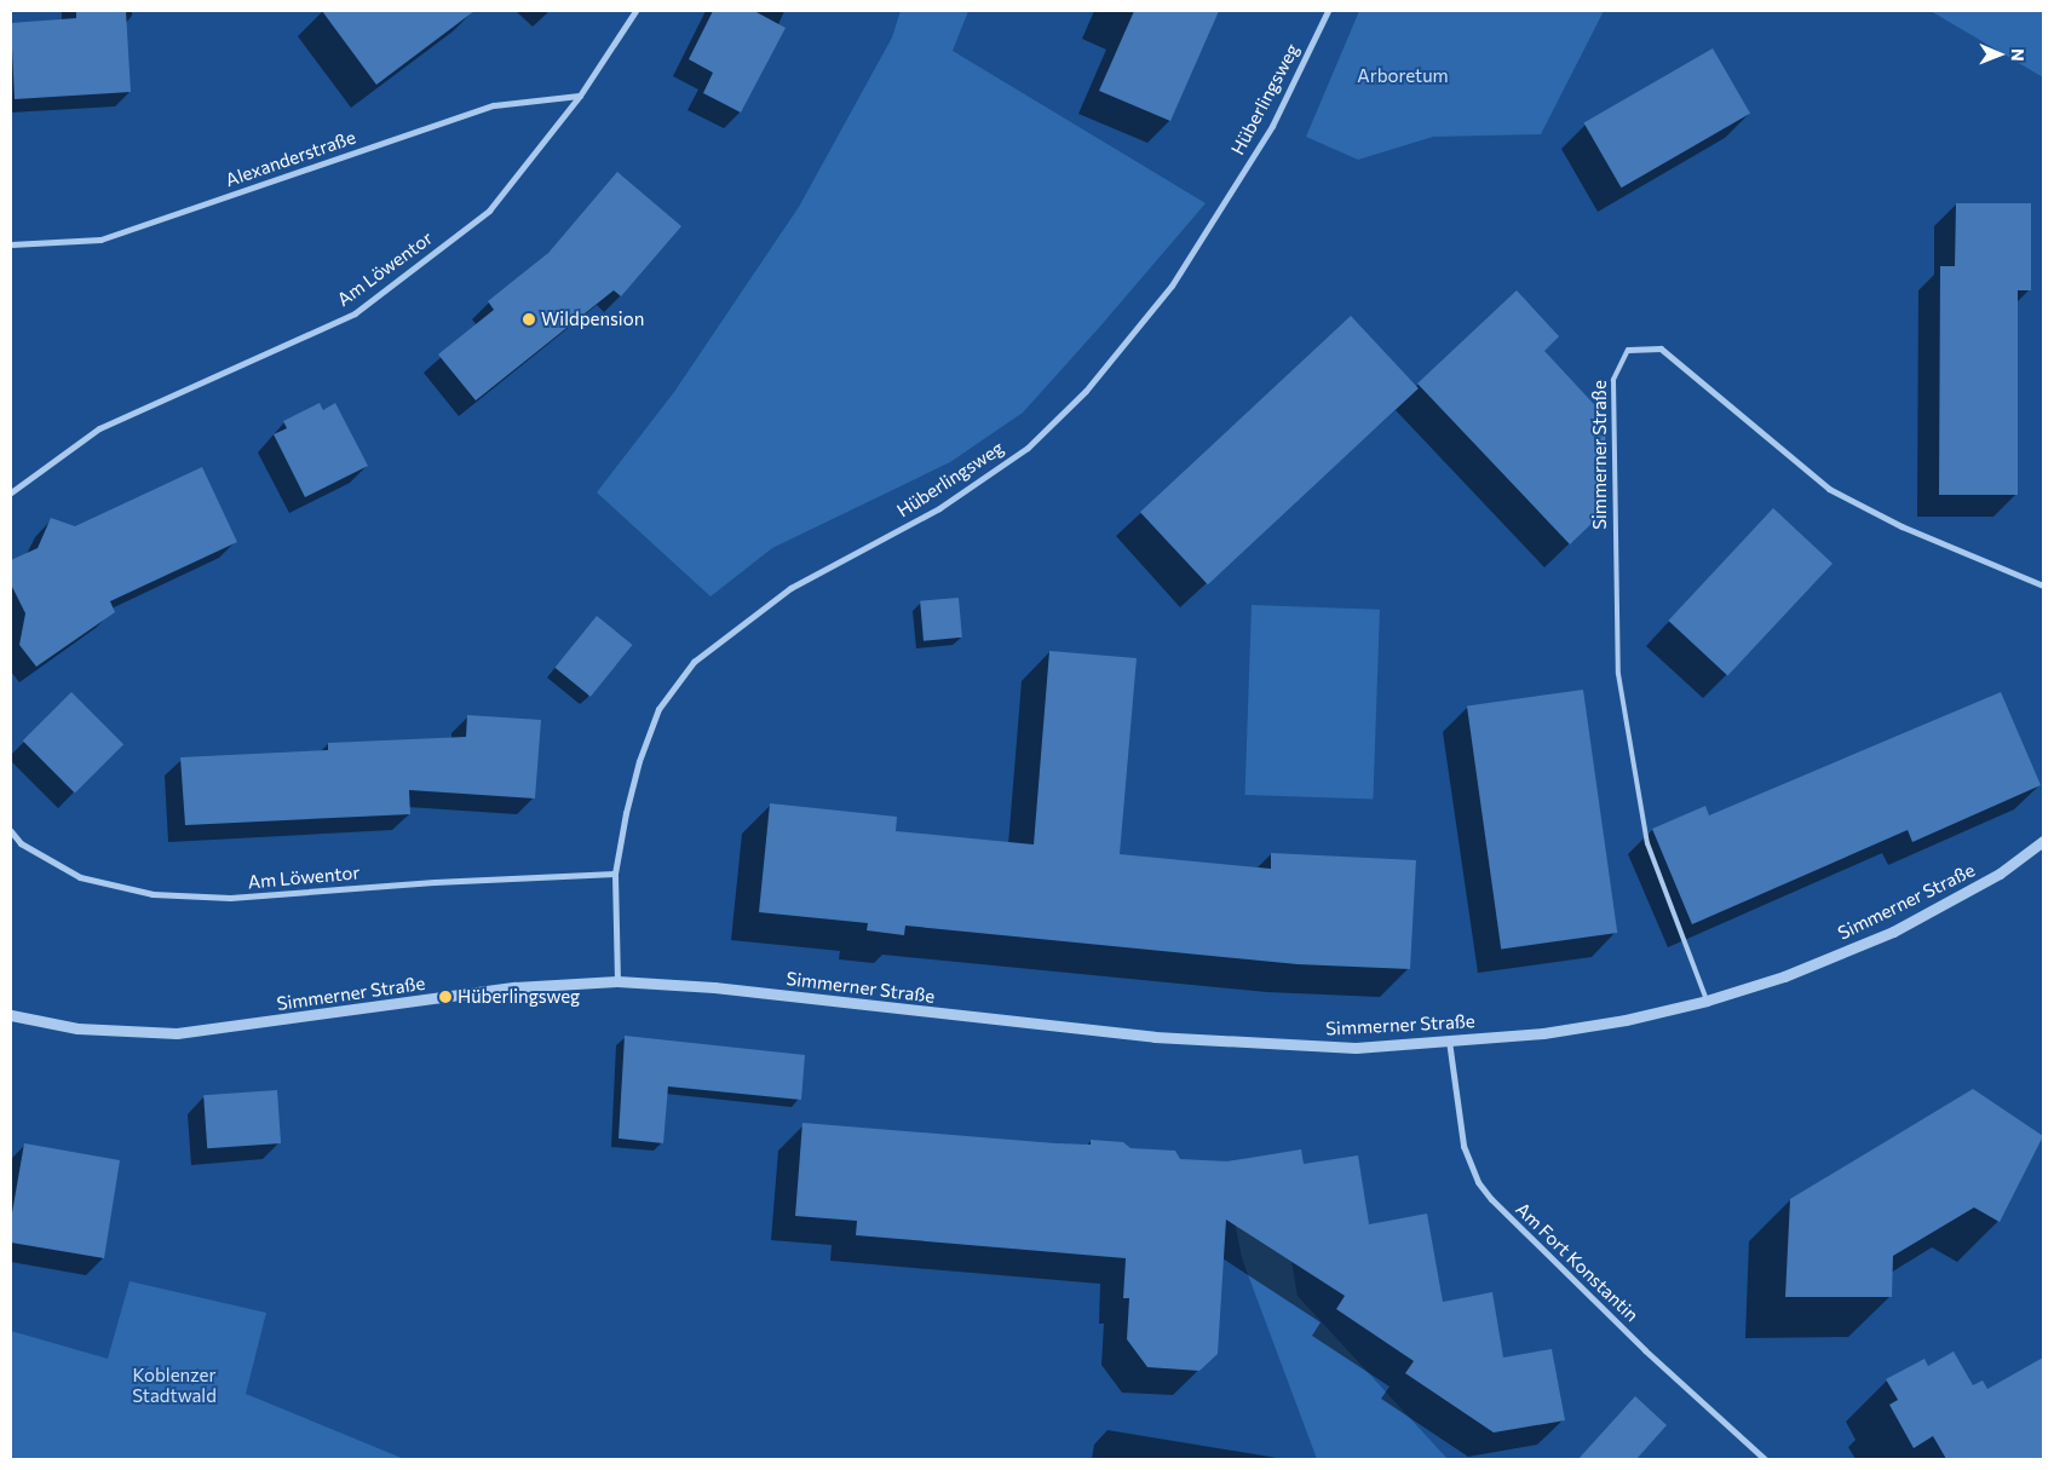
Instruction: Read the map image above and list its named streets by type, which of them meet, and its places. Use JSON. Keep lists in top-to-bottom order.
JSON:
{
  "streets": {
    "street": [
      "Hüberlingsweg",
      "Alexanderstraße",
      "Am Löwentor",
      "Simmerner Straße",
      "Am Fort Konstantin"
    ]
  },
  "crossings": [
    ["Hüberlingsweg", "Am Löwentor"],
    ["Hüberlingsweg", "Simmerner Straße"],
    ["Alexanderstraße", "Am Löwentor"],
    ["Simmerner Straße", "Am Fort Konstantin"]
  ],
  "parks": ["Arboretum", "Koblenzer Stadtwald"],
  "places": ["Wildpension", "Hüberlingsweg"],
  "north": "right"
}
